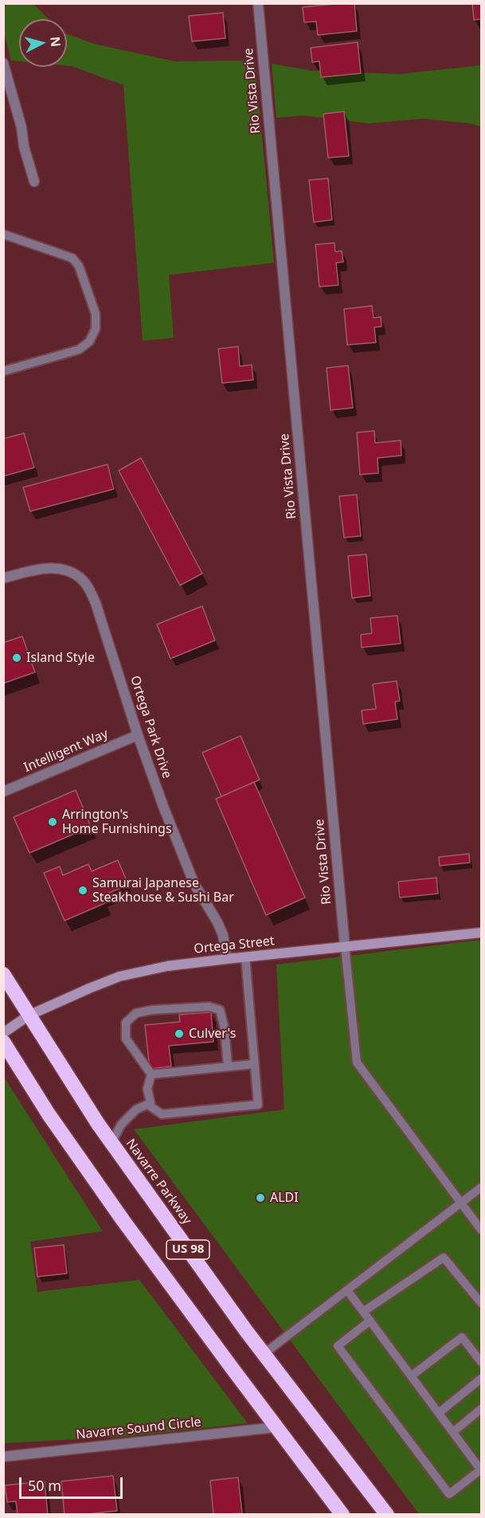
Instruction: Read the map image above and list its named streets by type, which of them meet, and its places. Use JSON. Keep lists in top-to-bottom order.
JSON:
{
  "streets": {
    "highway": ["Navarre Parkway", "US 98"],
    "street": [
      "Rio Vista Drive",
      "Ortega Park Drive",
      "Intelligent Way",
      "Ortega Street",
      "Navarre Sound Circle"
    ]
  },
  "crossings": [
    ["Rio Vista Drive", "Ortega Street"],
    ["Ortega Park Drive", "Intelligent Way"],
    ["Ortega Park Drive", "Ortega Street"],
    ["Ortega Street", "Navarre Parkway"],
    ["US 98", "Navarre Sound Circle"]
  ],
  "places": [
    "Island Style",
    "Arrington's Home Furnishings",
    "Samurai Japanese Steakhouse & Sushi Bar",
    "Culver's",
    "ALDI"
  ],
  "scale_bar": "50 m",
  "north": "right"
}
